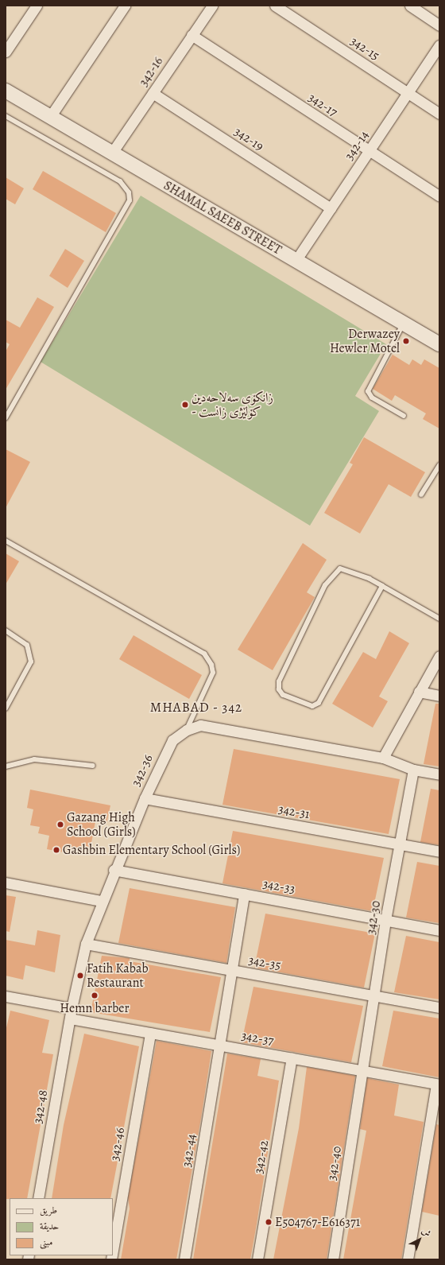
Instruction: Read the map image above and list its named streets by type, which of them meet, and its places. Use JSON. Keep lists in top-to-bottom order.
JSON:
{
  "streets": {
    "street": [
      "342-15",
      "342-16",
      "342-17",
      "342-19",
      "342-14",
      "SHAMAL SAEEB STREET",
      "342-36",
      "342-31",
      "342-33",
      "342-30",
      "342-35",
      "342-37",
      "342-48",
      "342-46",
      "342-44",
      "342-42",
      "342-40"
    ]
  },
  "crossings": [
    ["342-15", "342-14"],
    ["342-16", "342-17"],
    ["342-16", "342-19"],
    ["342-16", "SHAMAL SAEEB STREET"],
    ["342-17", "342-14"],
    ["342-19", "342-14"],
    ["342-14", "SHAMAL SAEEB STREET"],
    ["342-36", "342-31"],
    ["342-36", "342-33"],
    ["342-36", "342-30"],
    ["342-36", "342-35"],
    ["342-36", "342-37"],
    ["342-36", "342-48"],
    ["342-31", "342-30"],
    ["342-33", "342-30"],
    ["342-33", "342-44"],
    ["342-30", "342-35"],
    ["342-30", "342-37"],
    ["342-30", "342-40"],
    ["342-35", "342-44"],
    ["342-37", "342-48"],
    ["342-37", "342-46"],
    ["342-37", "342-44"],
    ["342-37", "342-42"],
    ["342-37", "342-40"]
  ],
  "districts": ["MHABAD - 342"],
  "places": [
    "Derwazey Hewler Motel",
    "زانکۆی سەلاحەدین - کۆلێژی زانست",
    "Gazang High School (Girls)",
    "Gashbin Elementary School (Girls)",
    "Fatih Kabab Restaurant",
    "Hemn barber",
    "E504767-E616371"
  ],
  "legend": ["طريق", "حديقة", "مبنى"],
  "north": "top right"
}
